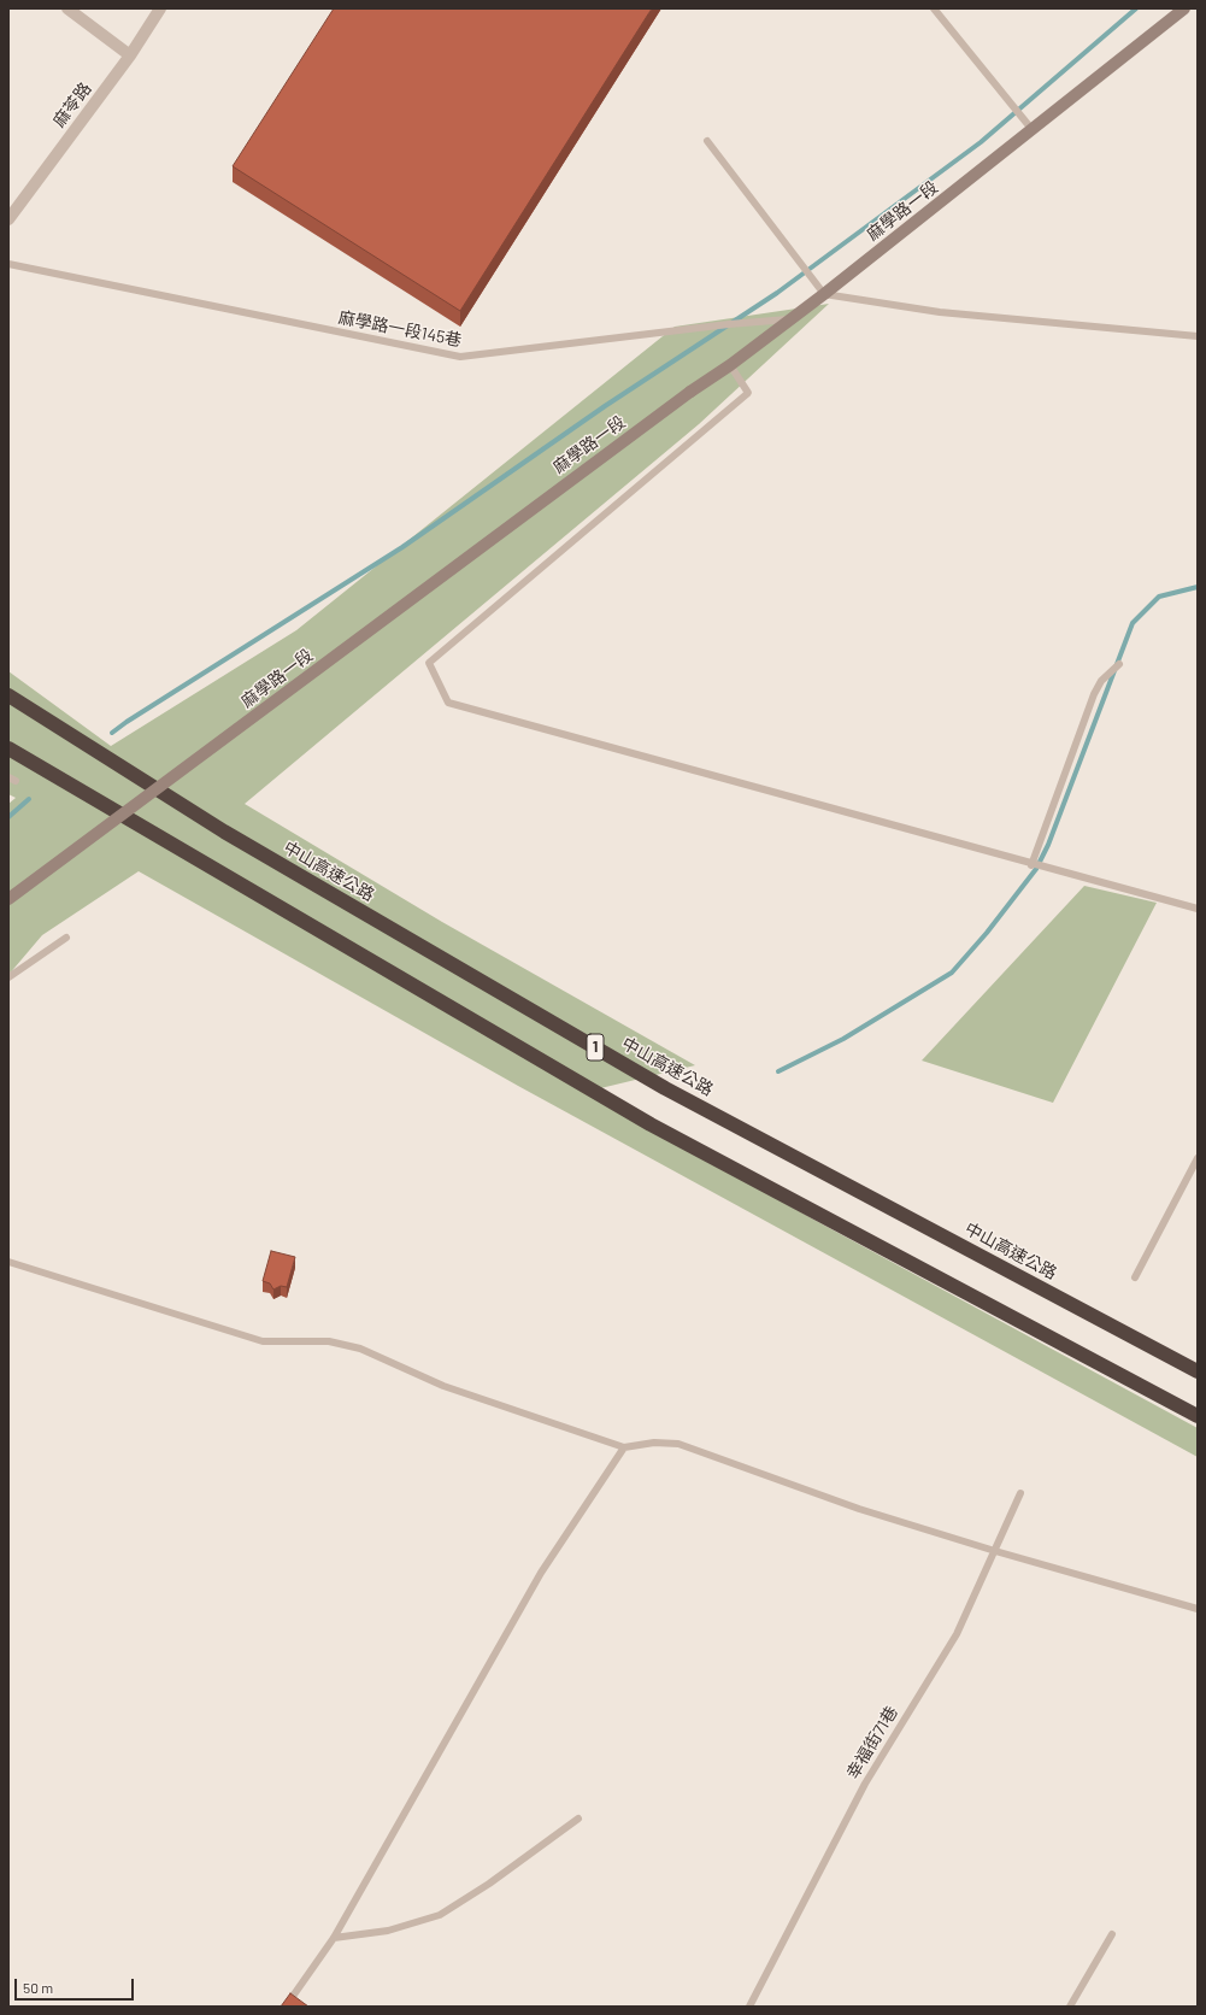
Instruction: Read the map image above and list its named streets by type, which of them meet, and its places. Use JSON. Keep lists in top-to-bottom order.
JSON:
{
  "streets": {
    "highway": ["中山高速公路", "1"],
    "main road": ["麻學路一段"],
    "street": ["麻苓路"],
    "lane": ["麻學路一段145巷", "幸福街71巷"]
  },
  "crossings": [
    ["麻學路一段", "麻學路一段145巷"]
  ],
  "scale_bar": "50 m"
}
